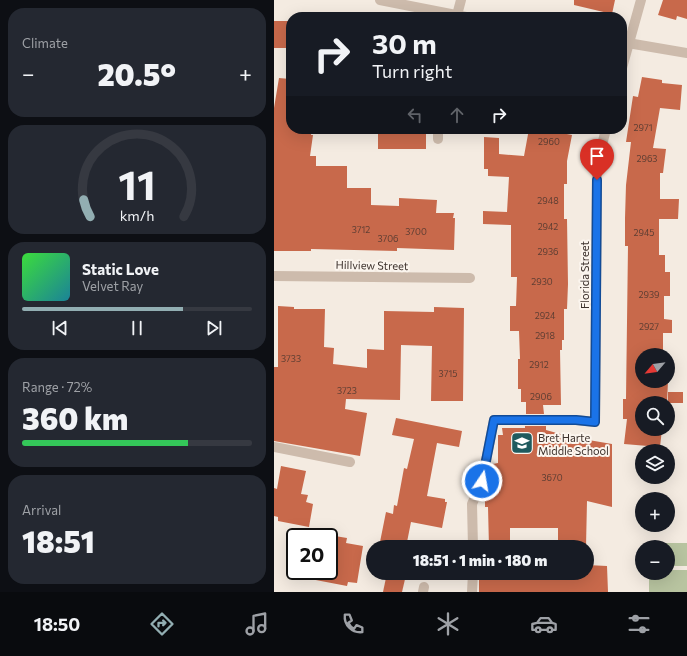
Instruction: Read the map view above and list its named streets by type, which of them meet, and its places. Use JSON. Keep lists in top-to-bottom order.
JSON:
{
  "streets": {
    "street": ["Hillview Street", "Florida Street"]
  },
  "places": {
    "school or university": ["Bret Harte Middle School"]
  },
  "house_numbers": [
    "2971",
    "2960",
    "2963",
    "2948",
    "2942",
    "3712",
    "3700",
    "2945",
    "3706",
    "2936",
    "2930",
    "2939",
    "2924",
    "2927",
    "2918",
    "3733",
    "2912",
    "3715",
    "3723",
    "2906",
    "3670"
  ],
  "north": "bottom left",
  "page": {
    "tile": [
      "Climate",
      ["Range · 72%", "360 km"],
      ["Arrival", "18:51"]
    ],
    "turn": ["30 m", "Turn right"],
    "heat": ["−", "20.5°", "+"],
    "song": ["Static Love", "Velvet Ray"],
    "map_buttons": ["+", "−"],
    "limit": "20",
    "trip": "18:51 · 1 min · 180 m",
    "tabs": "18:50",
    "gauge": ["11", "km/h"]
  }
}
